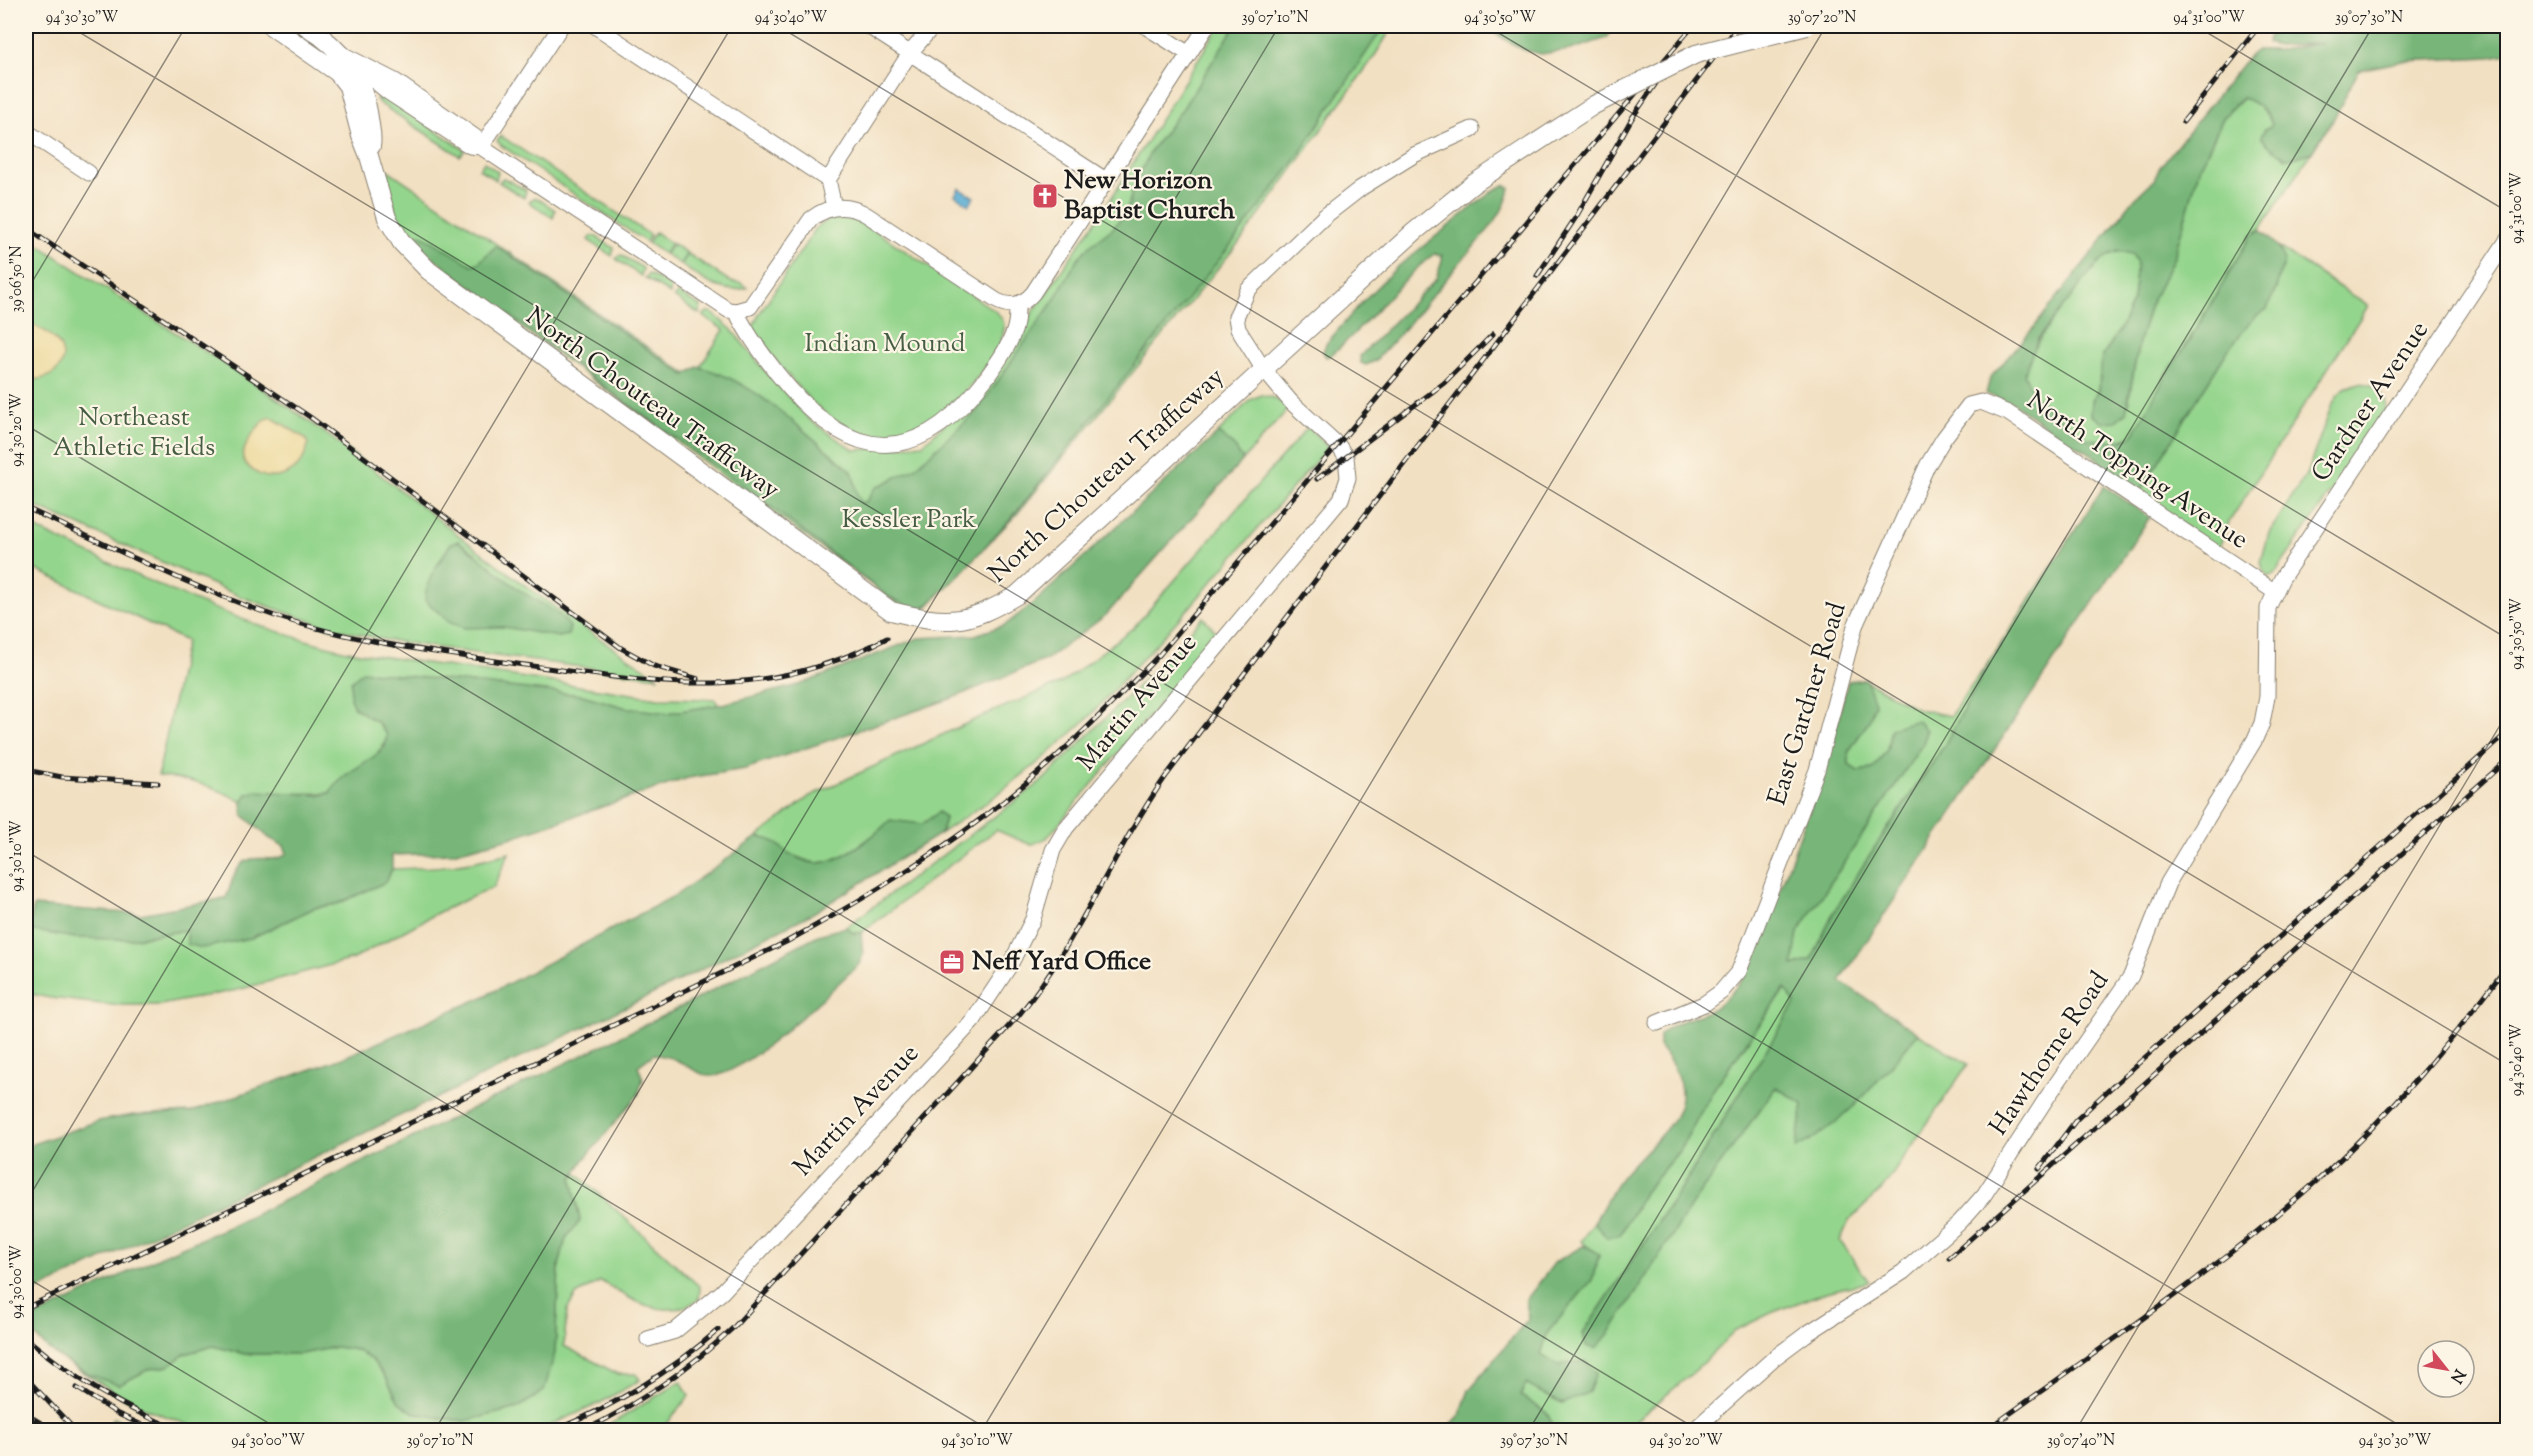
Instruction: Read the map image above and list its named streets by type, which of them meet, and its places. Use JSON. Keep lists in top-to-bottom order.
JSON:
{
  "streets": {
    "main road": ["North Chouteau Trafficway"],
    "street": [
      "Gardner Avenue",
      "North Topping Avenue",
      "Martin Avenue",
      "East Gardner Road",
      "Hawthorne Road"
    ]
  },
  "crossings": [
    ["Gardner Avenue", "North Topping Avenue"],
    ["Gardner Avenue", "Hawthorne Road"],
    ["North Chouteau Trafficway", "Martin Avenue"],
    ["North Topping Avenue", "East Gardner Road"],
    ["North Topping Avenue", "Hawthorne Road"]
  ],
  "parks": ["Indian Mound", "Northeast Athletic Fields", "Kessler Park"],
  "places": {
    "church": ["New Horizon Baptist Church"],
    "office": ["Neff Yard Office"]
  },
  "north": "bottom right",
  "coordinates": [
    "94°30'30\"W",
    "94°30'40\"W",
    "39°07'10\"N",
    "94°30'50\"W",
    "39°07'20\"N",
    "94°31'00\"W",
    "39°07'30\"N",
    "39°06'50\"N",
    "94°30'20\"W",
    "94°30'10\"W",
    "94°30'00\"W",
    "39°07'40\"N"
  ]
}
